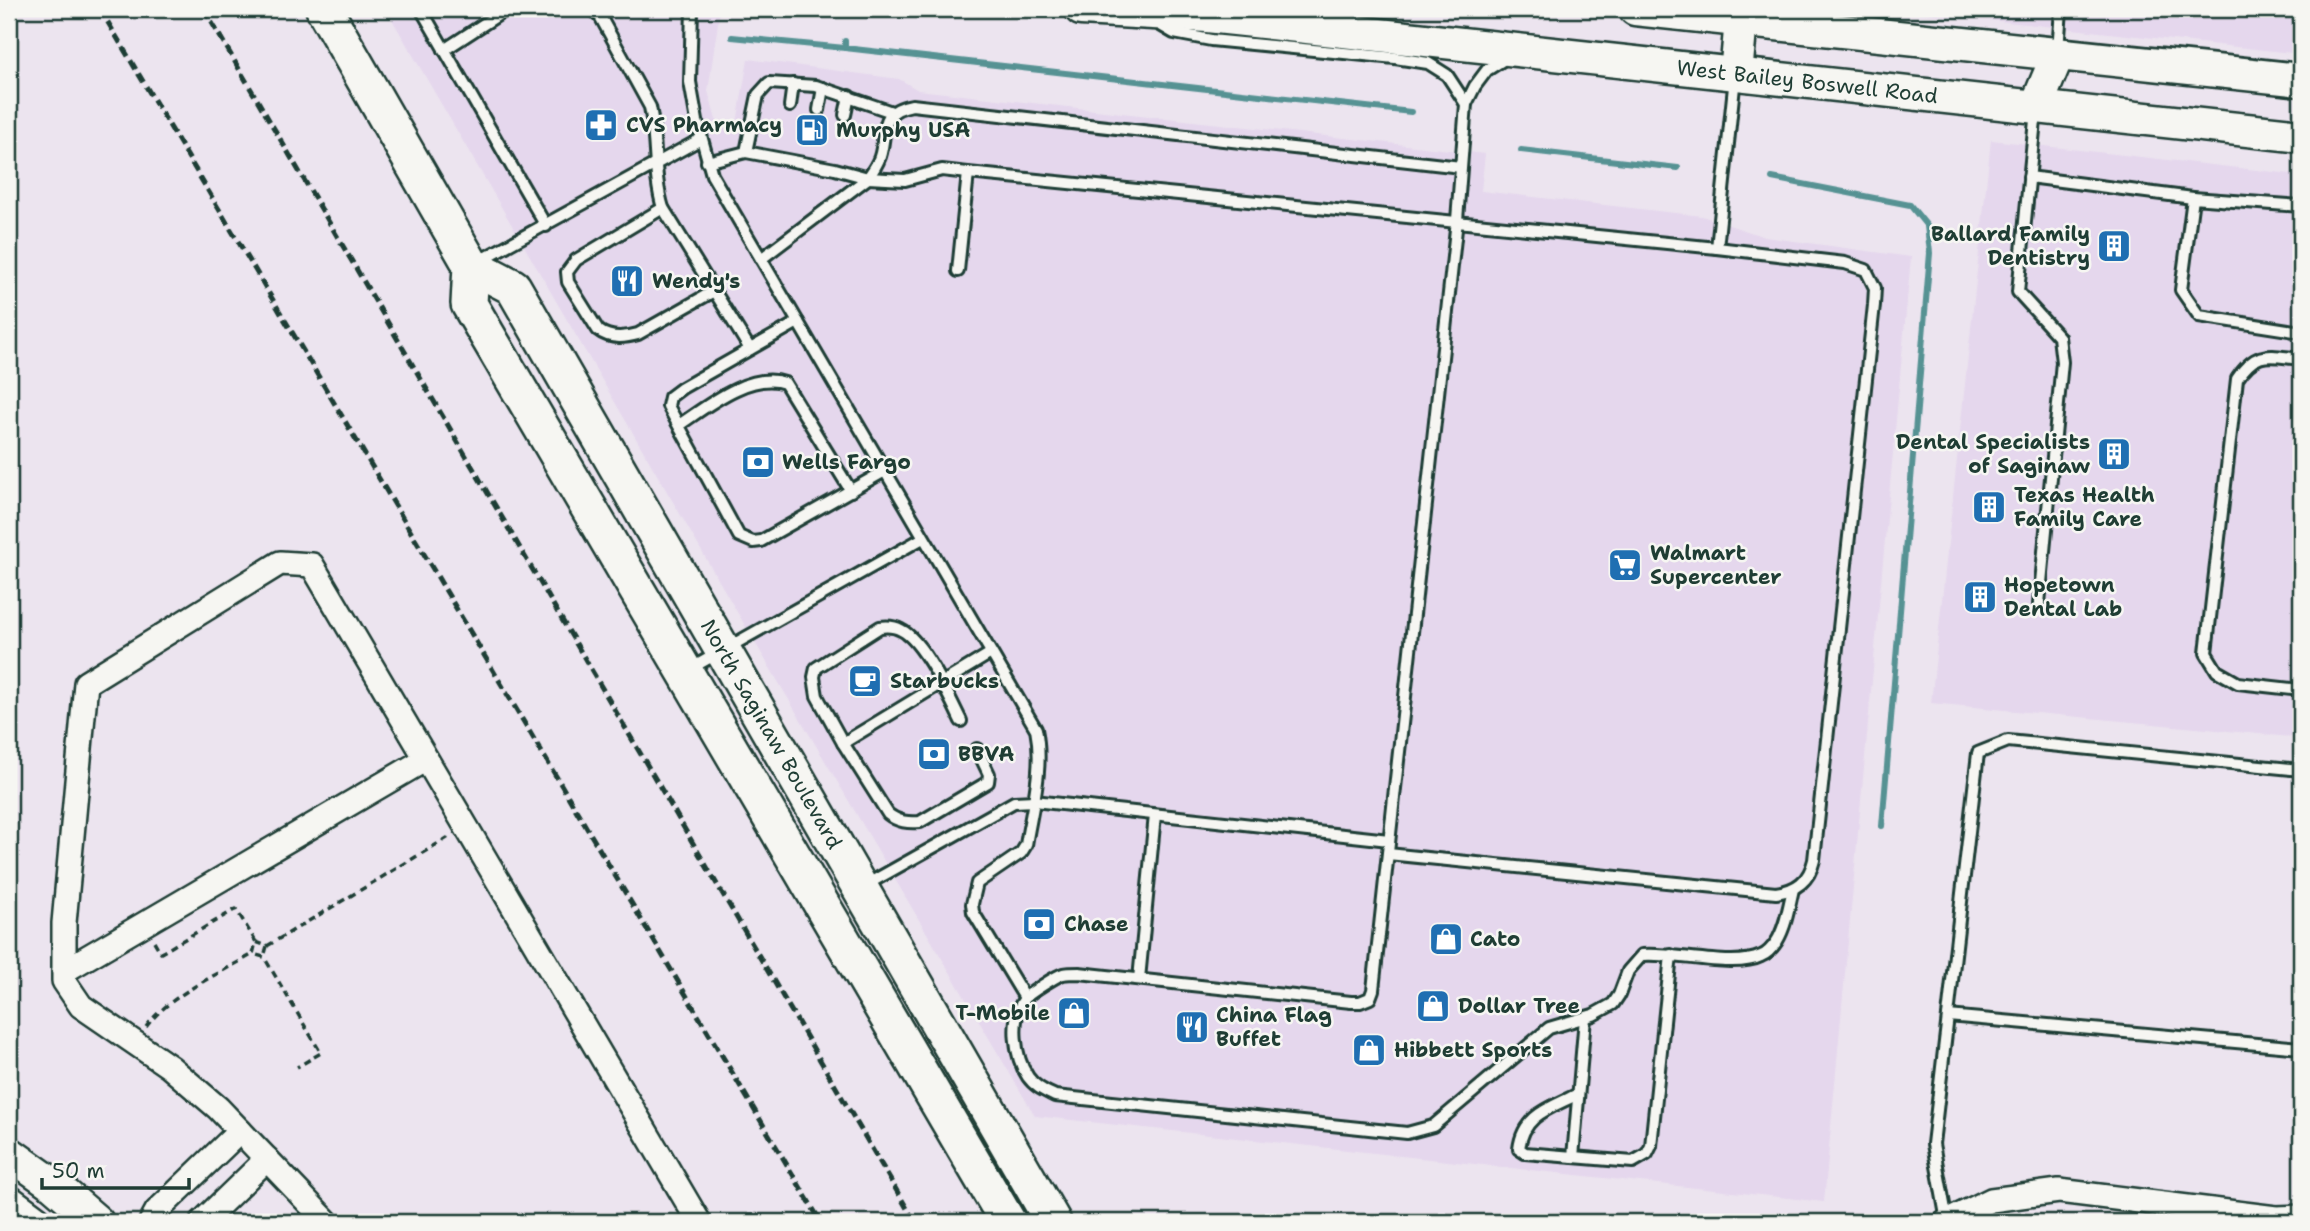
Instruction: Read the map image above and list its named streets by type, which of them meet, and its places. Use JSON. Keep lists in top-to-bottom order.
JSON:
{
  "streets": {
    "main road": ["West Bailey Boswell Road", "North Saginaw Boulevard"]
  },
  "places": {
    "pharmacy": ["CVS Pharmacy"],
    "fuel station": ["Murphy USA"],
    "building": [
      "Ballard Family Dentistry",
      "Dental Specialists of Saginaw",
      "Texas Health Family Care",
      "Hopetown Dental Lab"
    ],
    "restaurant": ["Wendy's", "China Flag Buffet"],
    "bank": ["Wells Fargo", "BBVA", "Chase"],
    "supermarket": ["Walmart Supercenter"],
    "cafe": ["Starbucks"],
    "shop": [
      "Cato",
      "Dollar Tree",
      "T-Mobile",
      "Hibbett Sports"
    ]
  },
  "scale_bar": "50 m"
}
